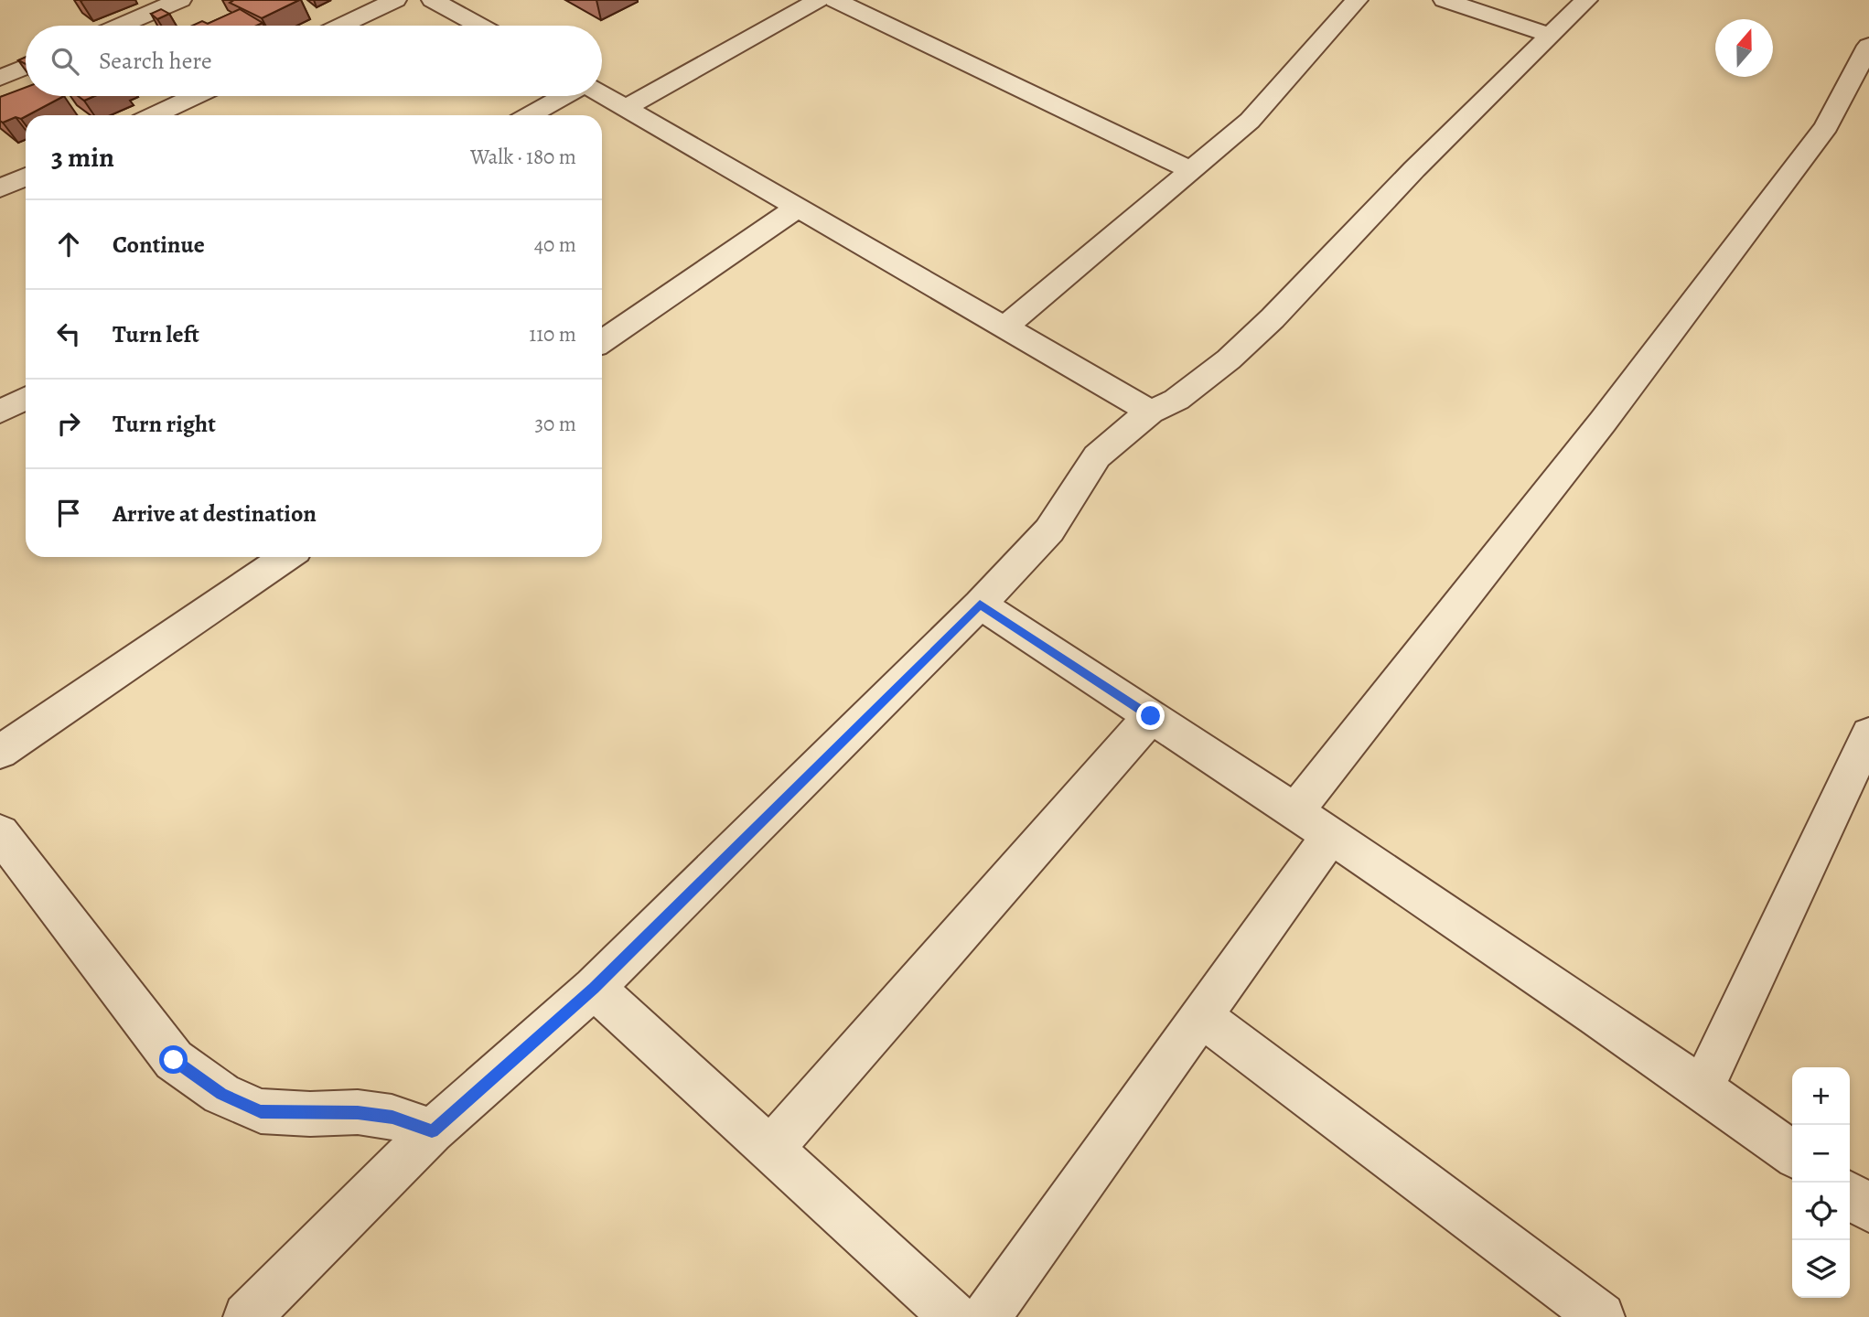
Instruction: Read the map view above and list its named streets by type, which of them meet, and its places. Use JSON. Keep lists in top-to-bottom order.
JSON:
{
  "north": "top",
  "page": {
    "search": "Search here",
    "heading": ["3 min", "Walk · 180 m"],
    "list": [
      ["Continue", "40 m"],
      ["Turn left", "110 m"],
      ["Turn right", "30 m"],
      "Arrive at destination"
    ],
    "map_buttons": ["+", "−"]
  }
}
